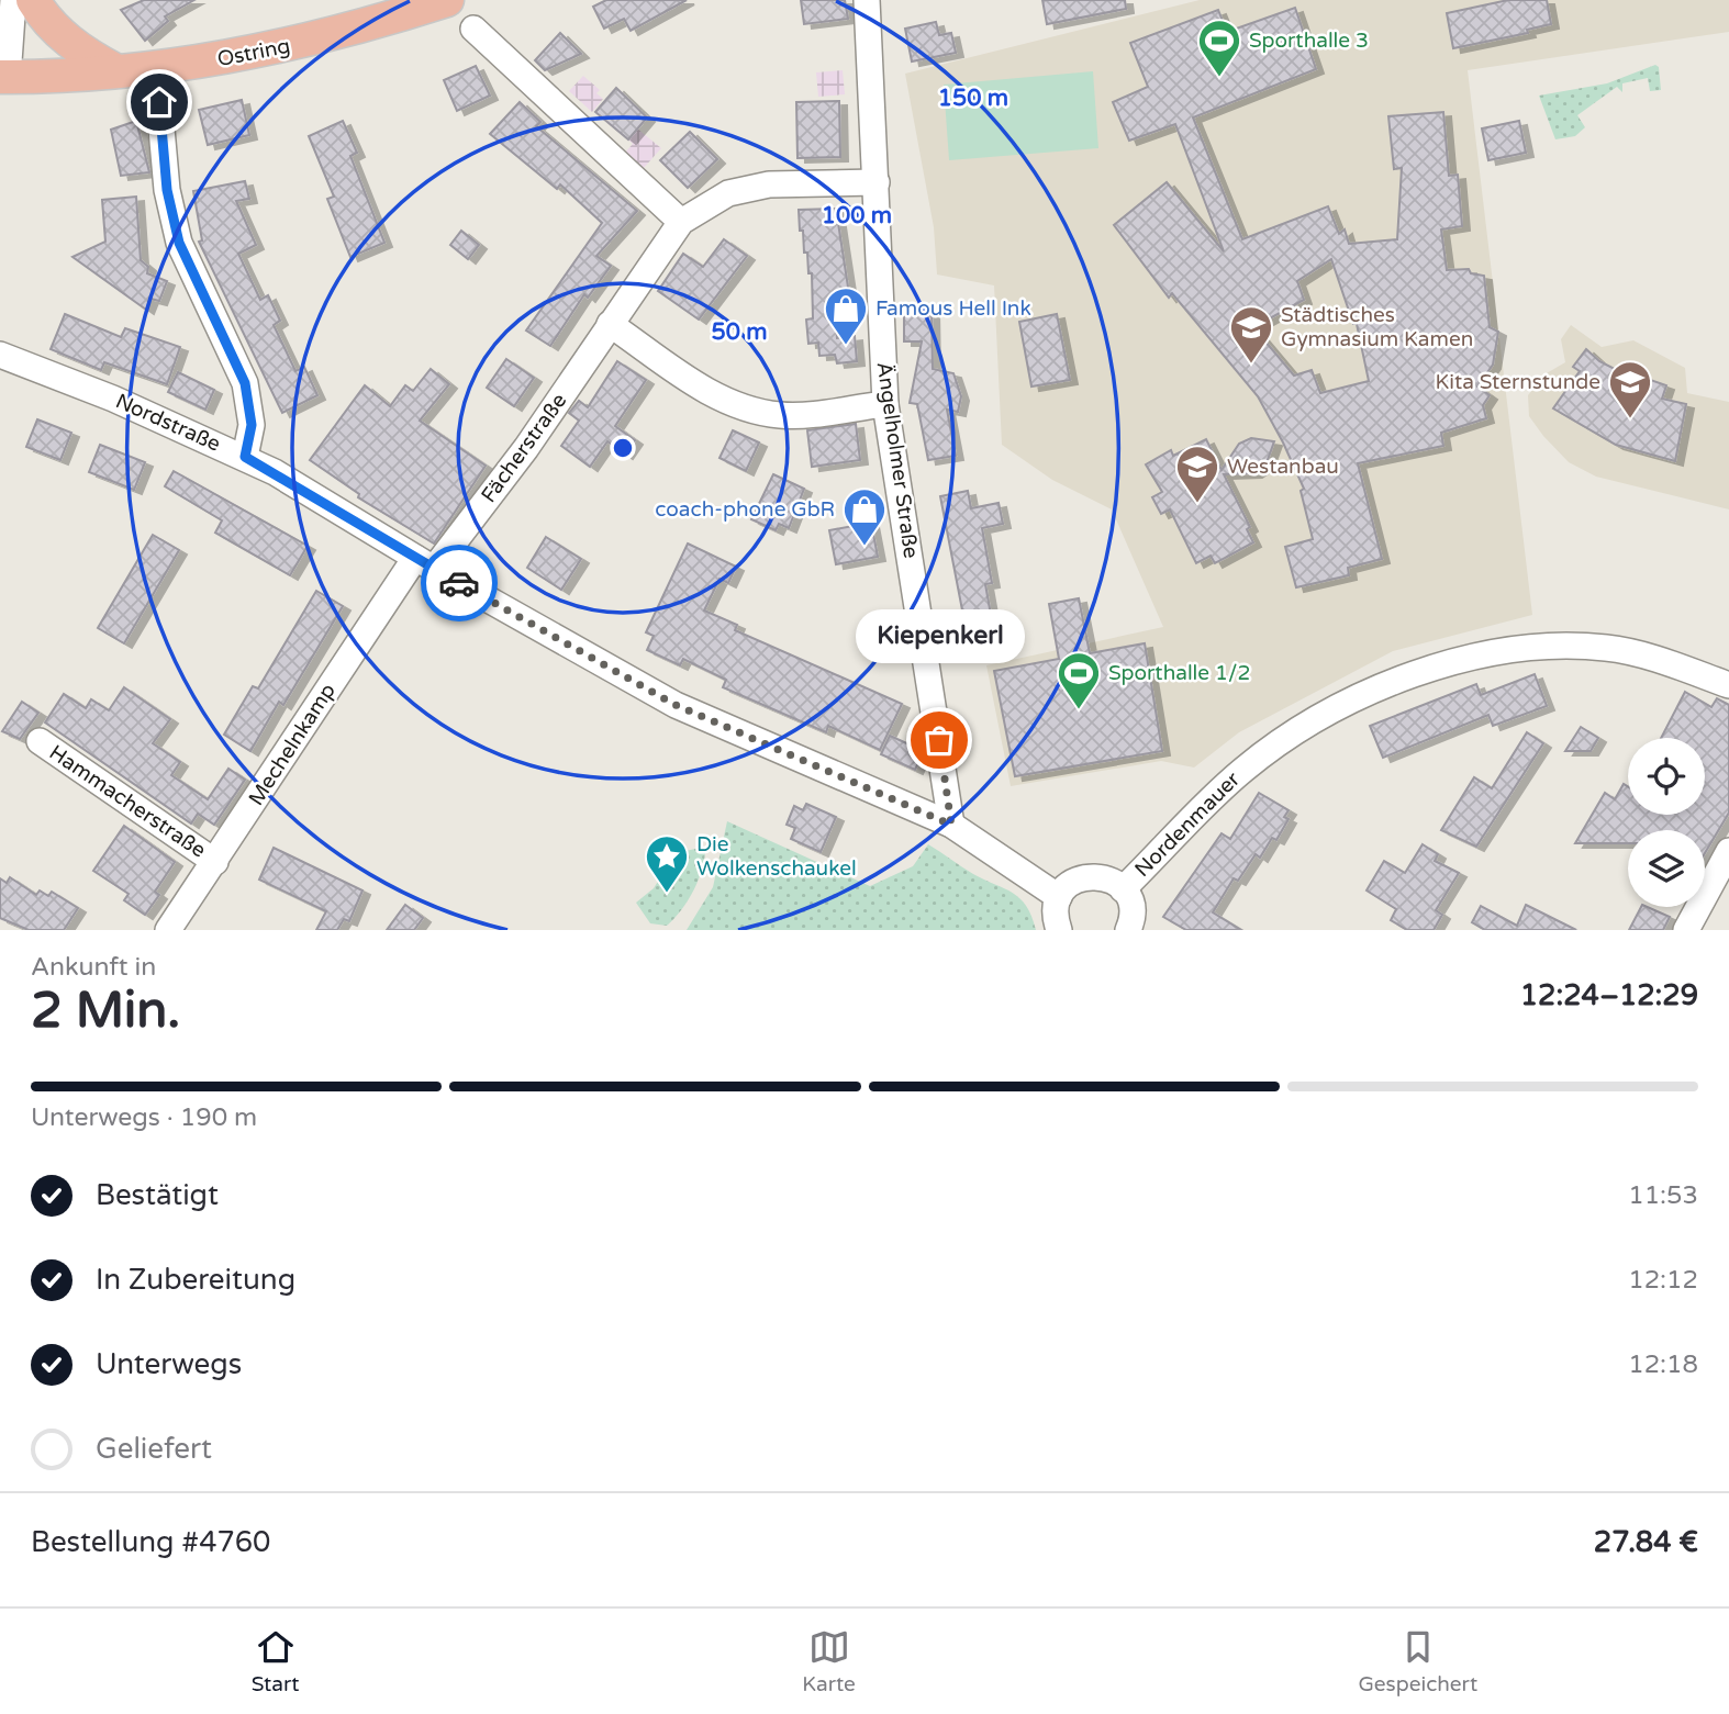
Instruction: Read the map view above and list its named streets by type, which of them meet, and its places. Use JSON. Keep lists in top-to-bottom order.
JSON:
{
  "streets": {
    "main road": ["Ostring"],
    "street": [
      "Nordstraße",
      "Fächerstraße",
      "Ängelholmer Straße",
      "Mechelnkamp",
      "Hammacherstraße",
      "Nordenmauer"
    ]
  },
  "crossings": [
    ["Nordstraße", "Fächerstraße"],
    ["Nordstraße", "Ängelholmer Straße"],
    ["Nordstraße", "Mechelnkamp"],
    ["Fächerstraße", "Ängelholmer Straße"],
    ["Fächerstraße", "Mechelnkamp"],
    ["Mechelnkamp", "Hammacherstraße"]
  ],
  "places": {
    "sports": ["Sporthalle 3", "Sporthalle 1/2"],
    "shop": ["Famous Hell Ink", "coach-phone GbR"],
    "school or university": ["Städtisches Gymnasium Kamen", "Kita Sternstunde", "Westanbau"],
    "other": ["Kiepenkerl"],
    "place": ["Die Wolkenschaukel"]
  },
  "page": {
    "bubble": "Kiepenkerl",
    "heading": ["2 Min.", "Ankunft in", "12:24–12:29"],
    "panel": ["Bestellung #4760", "27.84 €"],
    "bar": "Unterwegs · 190 m",
    "list": [
      ["Bestätigt", "11:53"],
      ["In Zubereitung", "12:12"],
      ["Unterwegs", "12:18"],
      "Geliefert"
    ],
    "tabs": ["Start", "Karte", "Gespeichert"]
  },
  "rings": ["150 m", "100 m", "50 m"]
}
